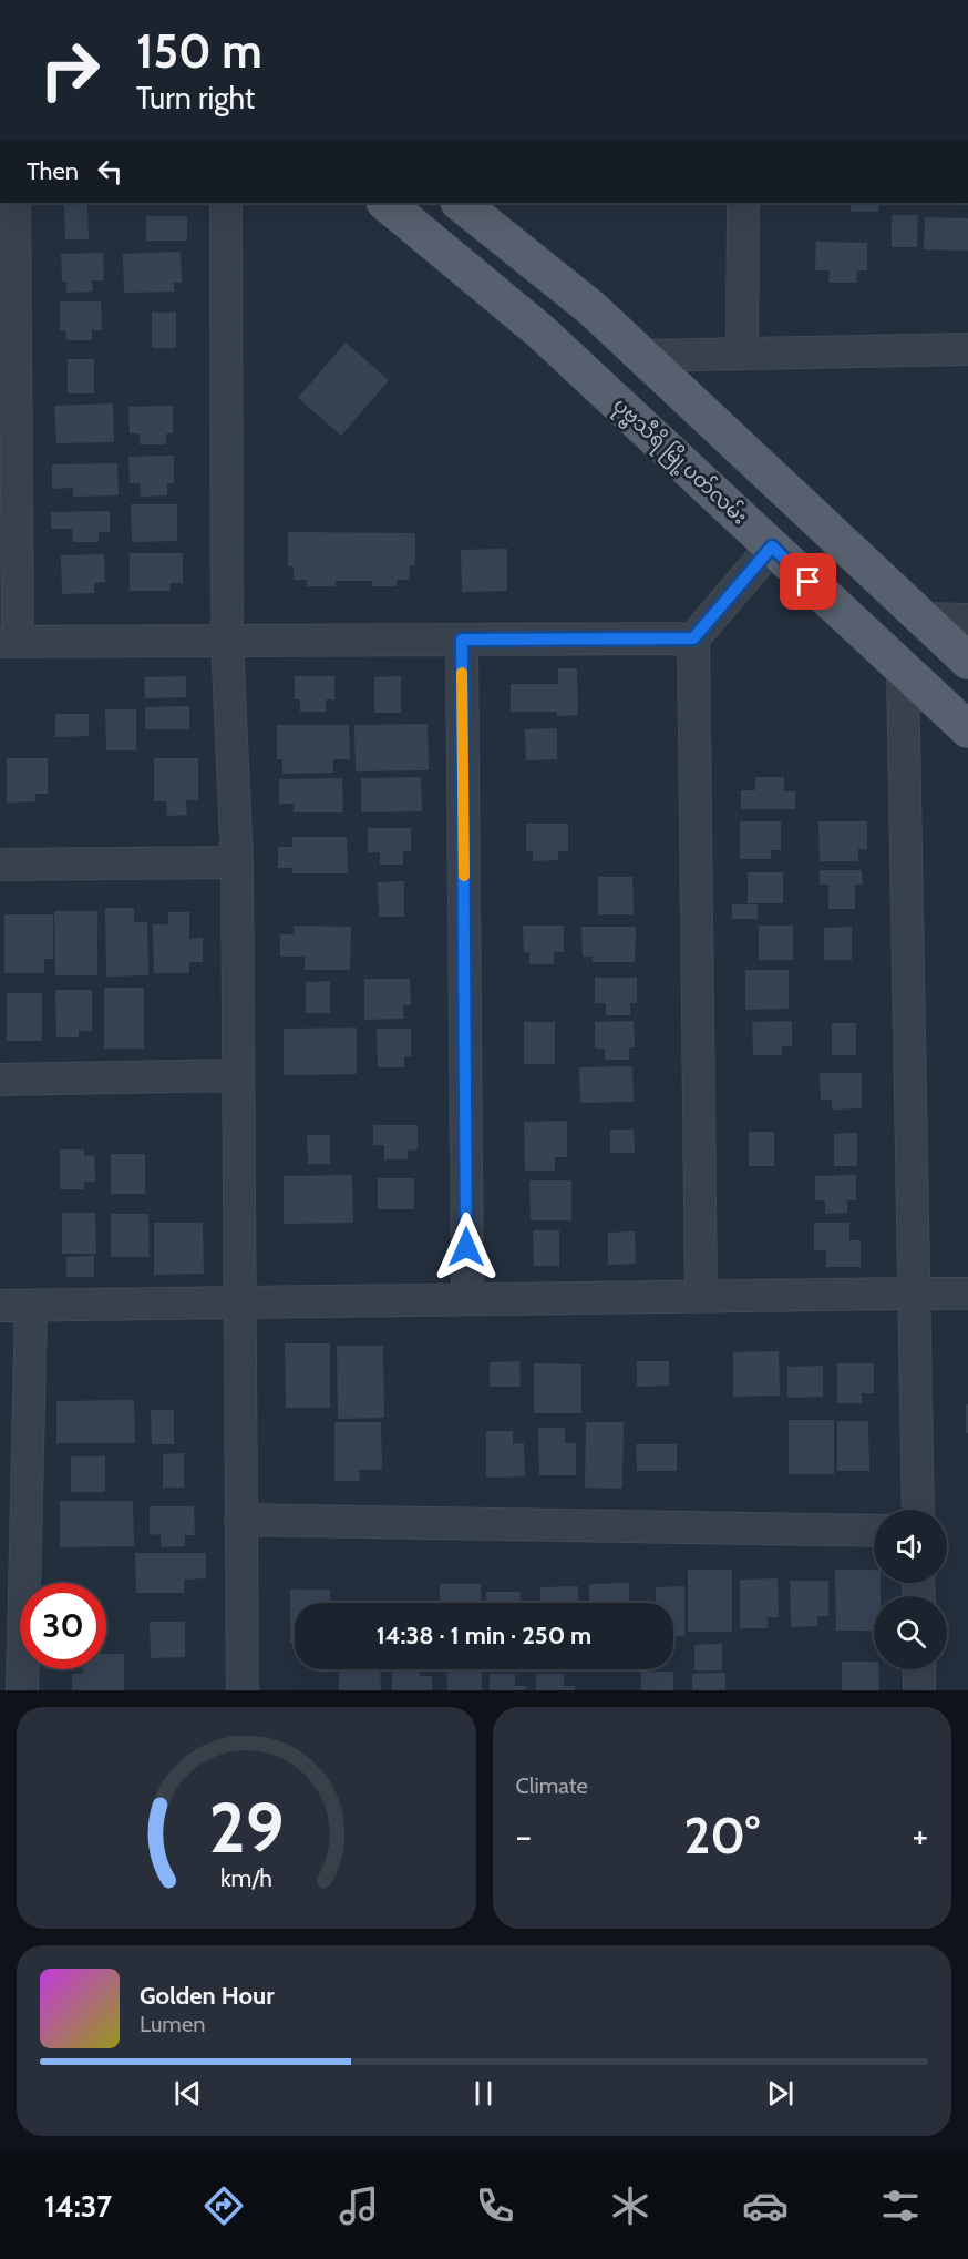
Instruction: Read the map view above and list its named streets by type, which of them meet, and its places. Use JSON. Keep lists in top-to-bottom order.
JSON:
{
  "streets": {
    "main road": ["ပုဗ္ဗသီရိ မြို့ပတ်လမ်း"]
  },
  "page": {
    "turn": ["150 m", "Turn right"],
    "then": "Then",
    "limit": "30",
    "trip": "14:38 · 1 min · 250 m",
    "tile": "Climate",
    "heat": ["−", "20°", "+"],
    "song": ["Golden Hour", "Lumen"],
    "tabs": "14:37",
    "gauge": ["29", "km/h"]
  }
}
